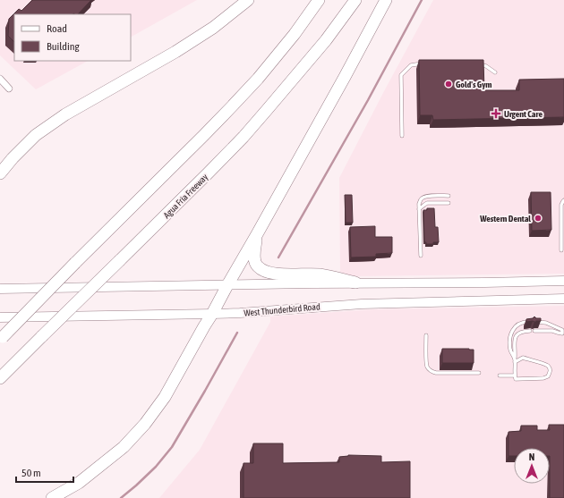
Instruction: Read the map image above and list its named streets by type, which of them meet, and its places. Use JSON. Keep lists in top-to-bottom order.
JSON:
{
  "streets": {
    "highway": ["Agua Fria Freeway"],
    "main road": ["West Thunderbird Road"]
  },
  "places": {
    "other": ["Gold's Gym", "Western Dental"],
    "health": ["Urgent Care"]
  },
  "legend": ["Road", "Building"],
  "scale_bar": "50 m",
  "north": "top"
}
